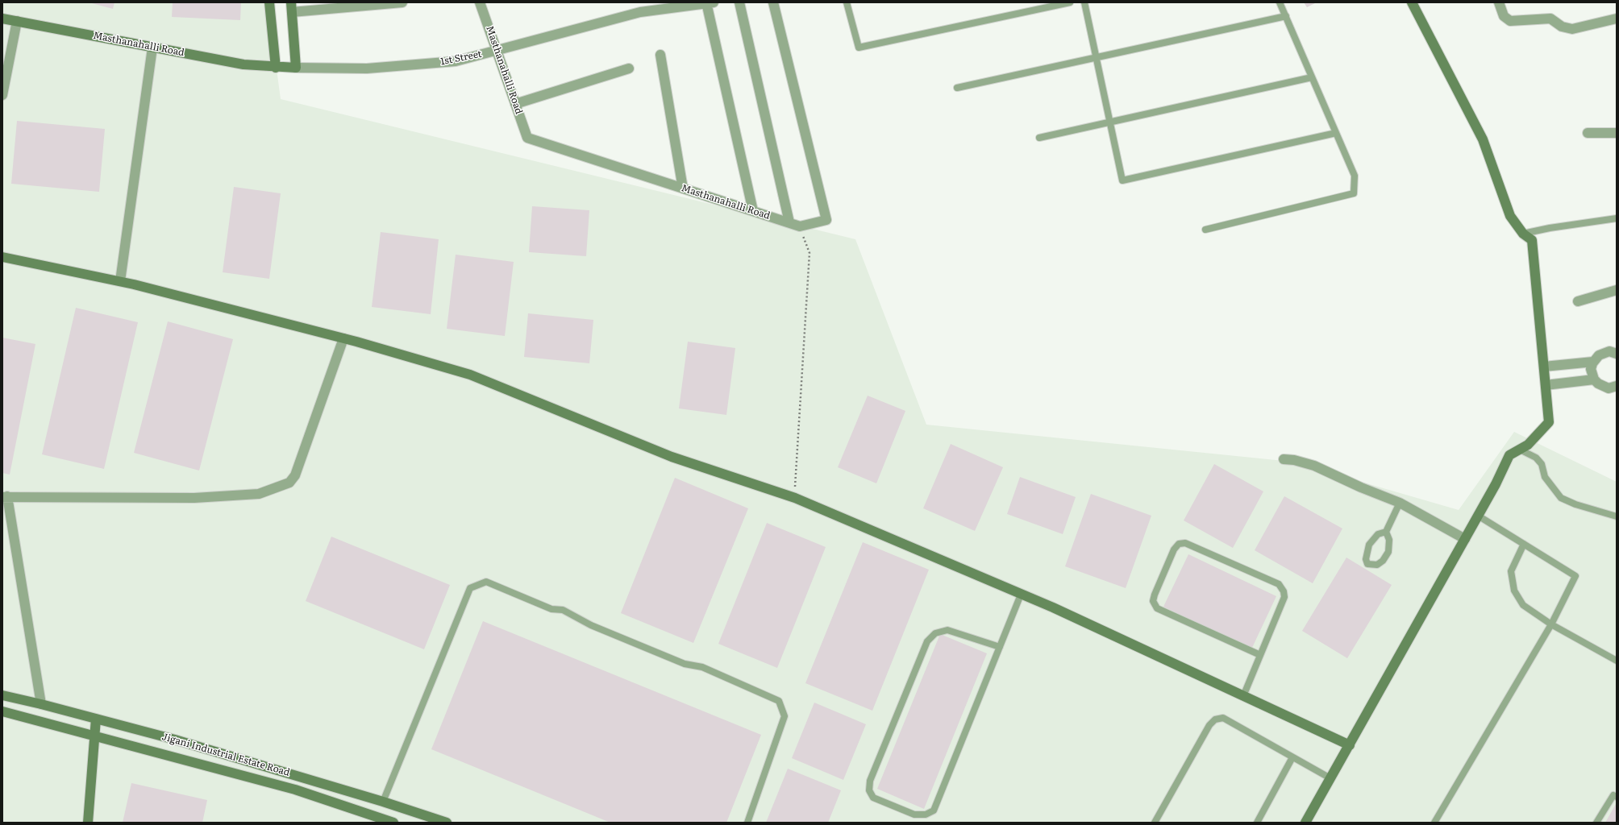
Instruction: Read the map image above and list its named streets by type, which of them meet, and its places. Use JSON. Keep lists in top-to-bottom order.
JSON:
{
  "streets": {
    "street": ["Masthanahalli Road", "1st Street", "Jigani Industrial Estate Road"]
  },
  "crossings": [
    ["Masthanahalli Road", "1st Street"]
  ]
}
